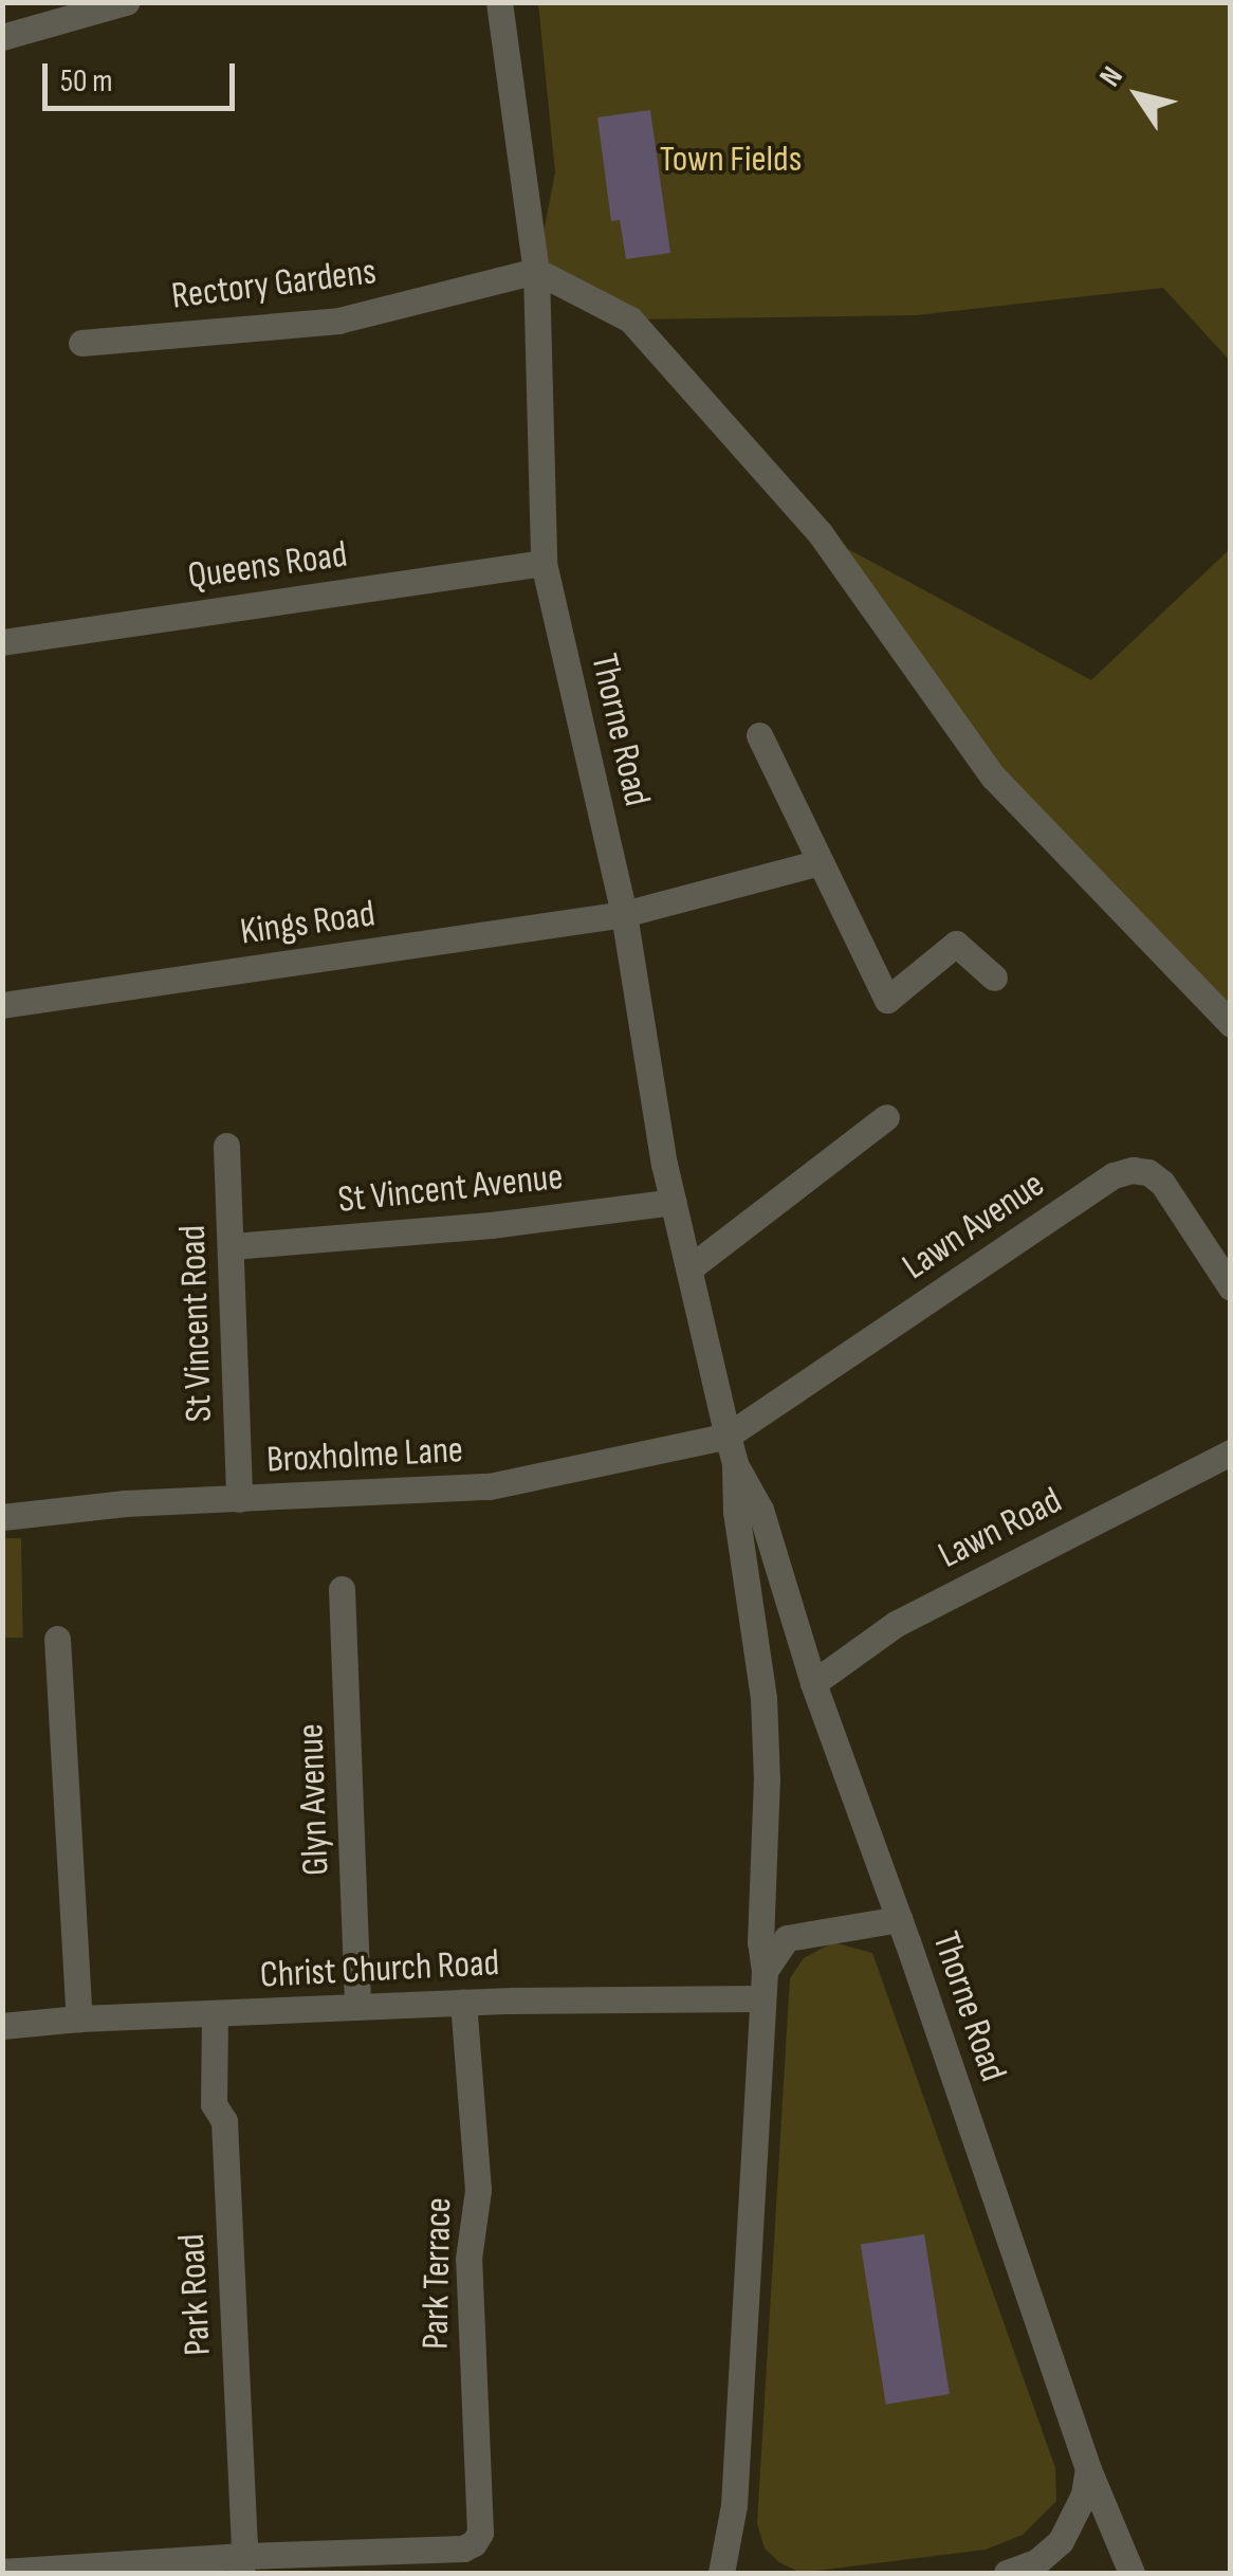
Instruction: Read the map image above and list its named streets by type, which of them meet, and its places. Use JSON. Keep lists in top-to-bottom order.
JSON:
{
  "streets": {
    "street": [
      "Rectory Gardens",
      "Queens Road",
      "Thorne Road",
      "Kings Road",
      "St Vincent Avenue",
      "Lawn Avenue",
      "St Vincent Road",
      "Broxholme Lane",
      "Lawn Road",
      "Glyn Avenue",
      "Christ Church Road",
      "Park Terrace",
      "Park Road"
    ]
  },
  "crossings": [
    ["Rectory Gardens", "Thorne Road"],
    ["Queens Road", "Thorne Road"],
    ["Thorne Road", "Kings Road"],
    ["Thorne Road", "St Vincent Avenue"],
    ["Thorne Road", "Lawn Avenue"],
    ["Thorne Road", "Broxholme Lane"],
    ["Thorne Road", "Lawn Road"],
    ["Thorne Road", "Christ Church Road"],
    ["St Vincent Avenue", "St Vincent Road"],
    ["Lawn Avenue", "Broxholme Lane"],
    ["St Vincent Road", "Broxholme Lane"],
    ["Glyn Avenue", "Christ Church Road"],
    ["Christ Church Road", "Park Terrace"],
    ["Christ Church Road", "Park Road"],
    ["Park Terrace", "Park Road"]
  ],
  "parks": ["Town Fields"],
  "scale_bar": "50 m",
  "north": "top left"
}
